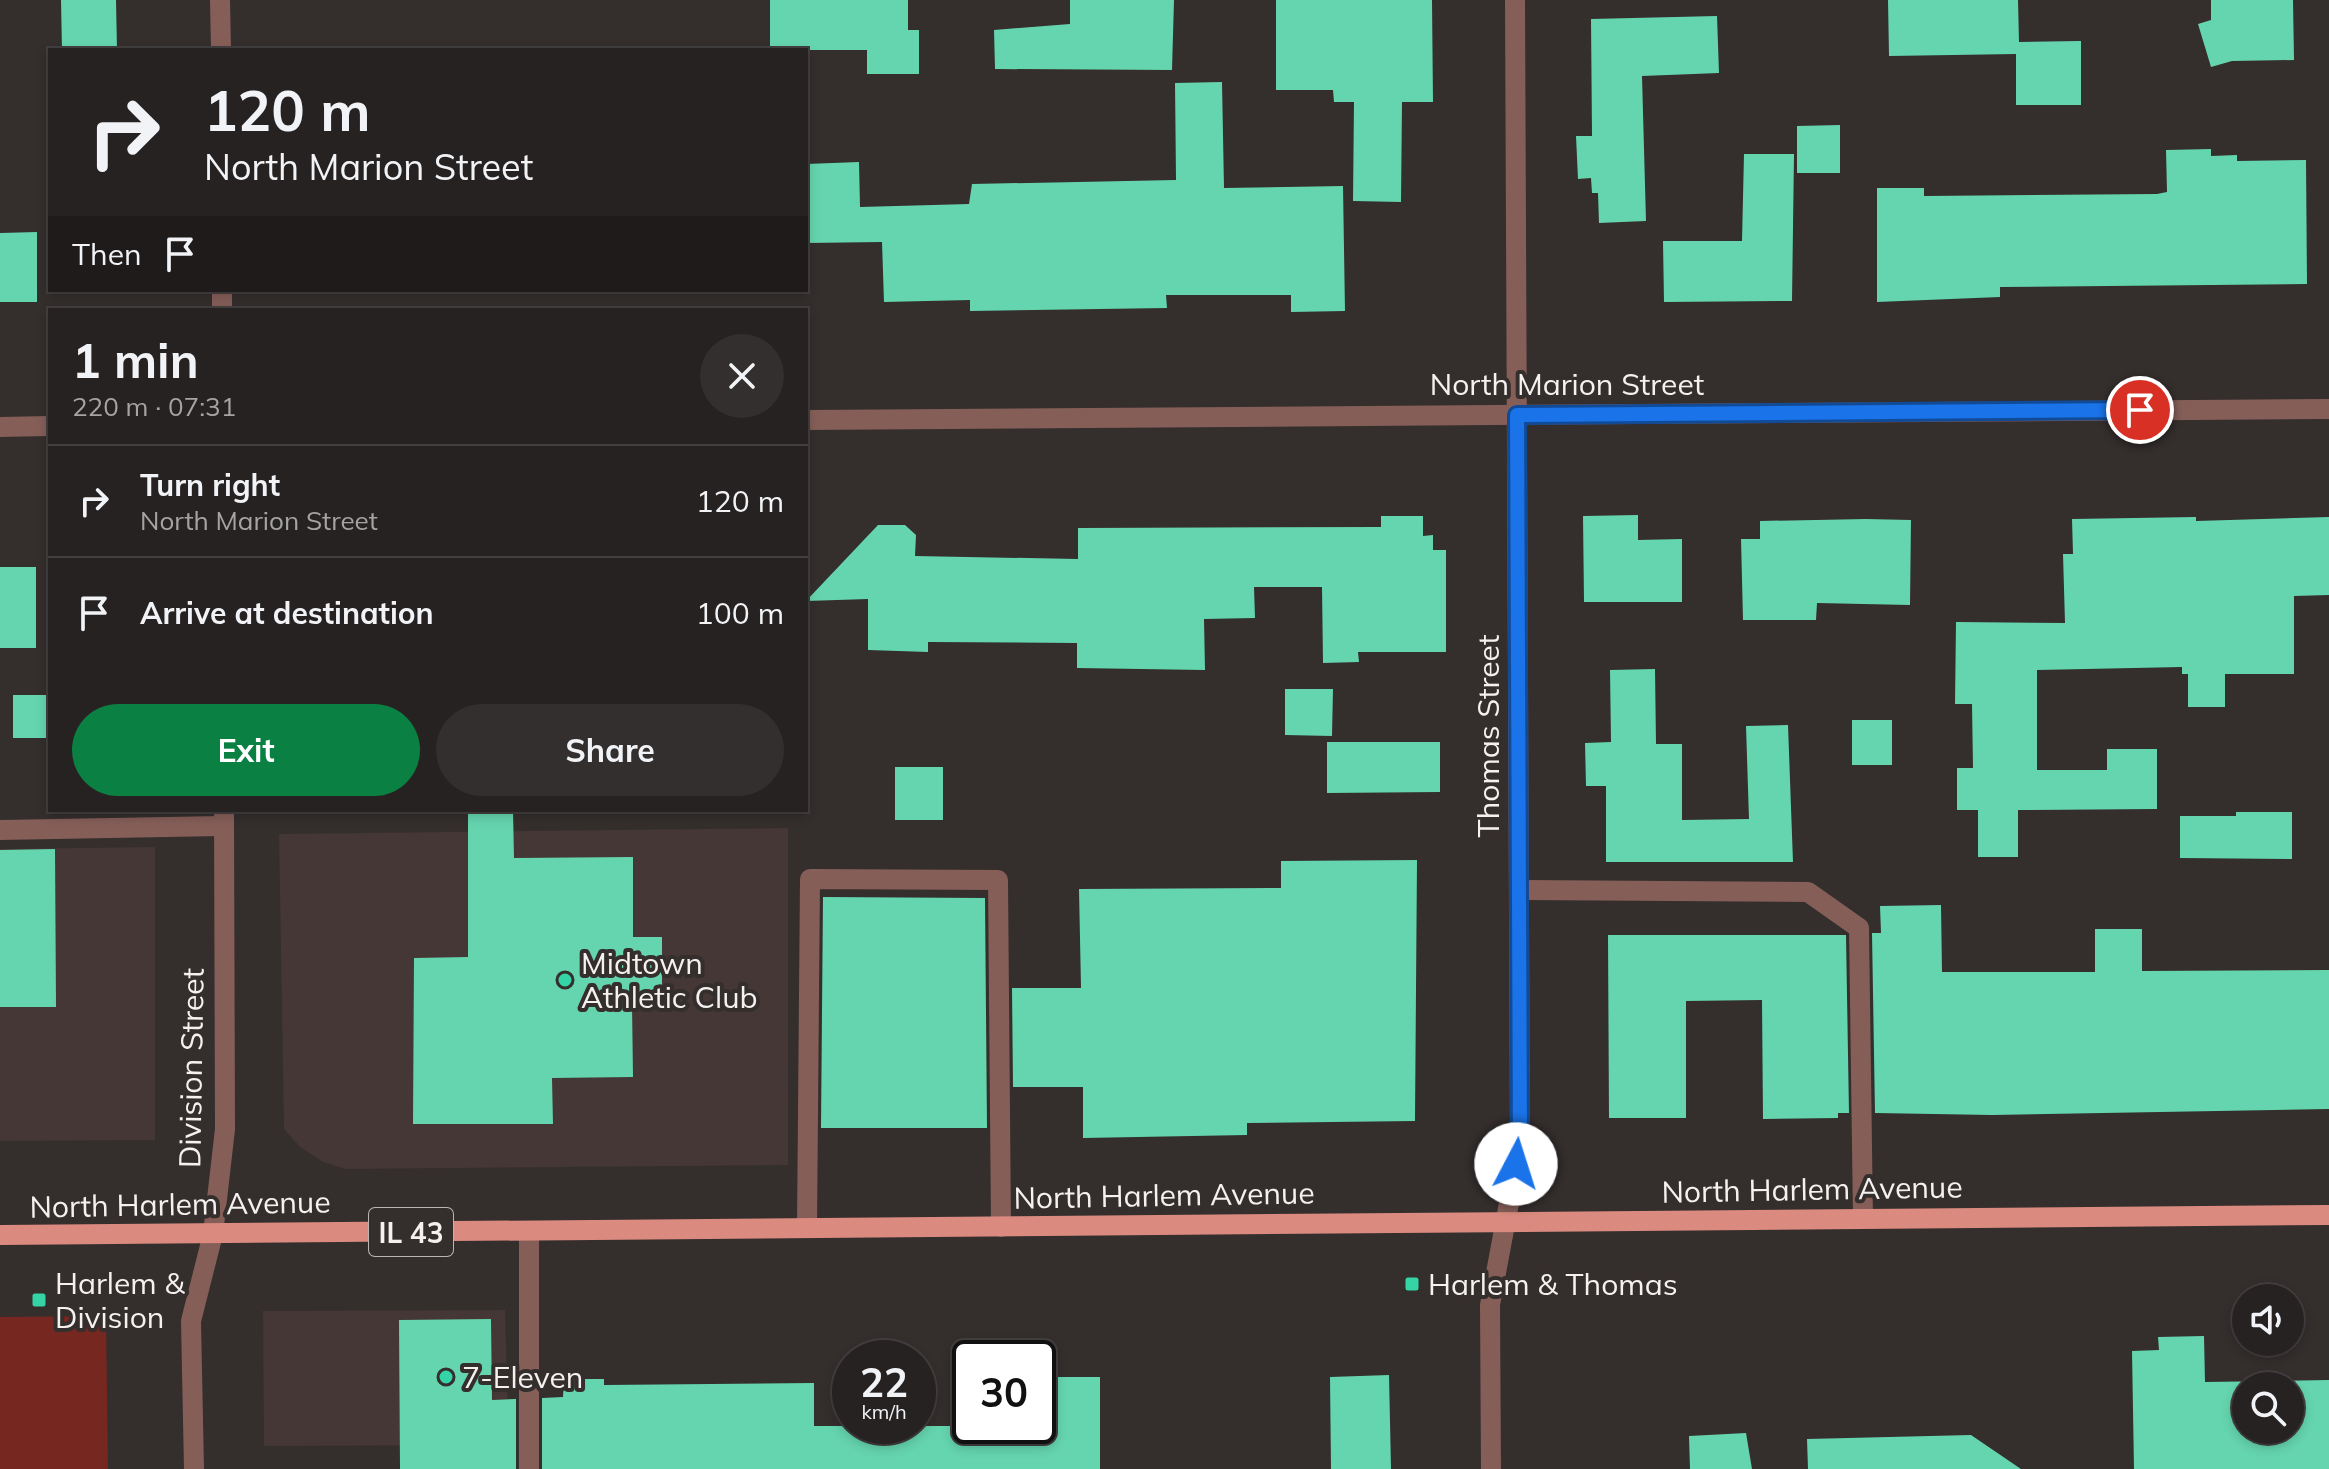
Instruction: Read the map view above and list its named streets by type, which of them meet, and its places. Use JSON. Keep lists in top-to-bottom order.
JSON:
{
  "streets": {
    "main road": ["North Harlem Avenue", "IL 43"],
    "street": ["North Marion Street", "Thomas Street", "Division Street"]
  },
  "crossings": [
    ["North Marion Street", "Thomas Street"],
    ["Thomas Street", "North Harlem Avenue"],
    ["Division Street", "North Harlem Avenue"]
  ],
  "places": {
    "other": ["Midtown Athletic Club", "7-Eleven"],
    "transit": ["Harlem & Thomas", "Harlem & Division"]
  },
  "page": {
    "turn": ["120 m", "North Marion Street"],
    "then": "Then",
    "heading": ["1 min", "220 m · 07:31"],
    "list": [
      {
        "name": "Turn right",
        "note": "North Marion Street",
        "value": "120 m"
      },
      {
        "name": "Arrive at destination",
        "value": "100 m"
      }
    ],
    "buttons": ["Exit", "Share"],
    "speed": "22 km/h",
    "limit": "30"
  }
}
